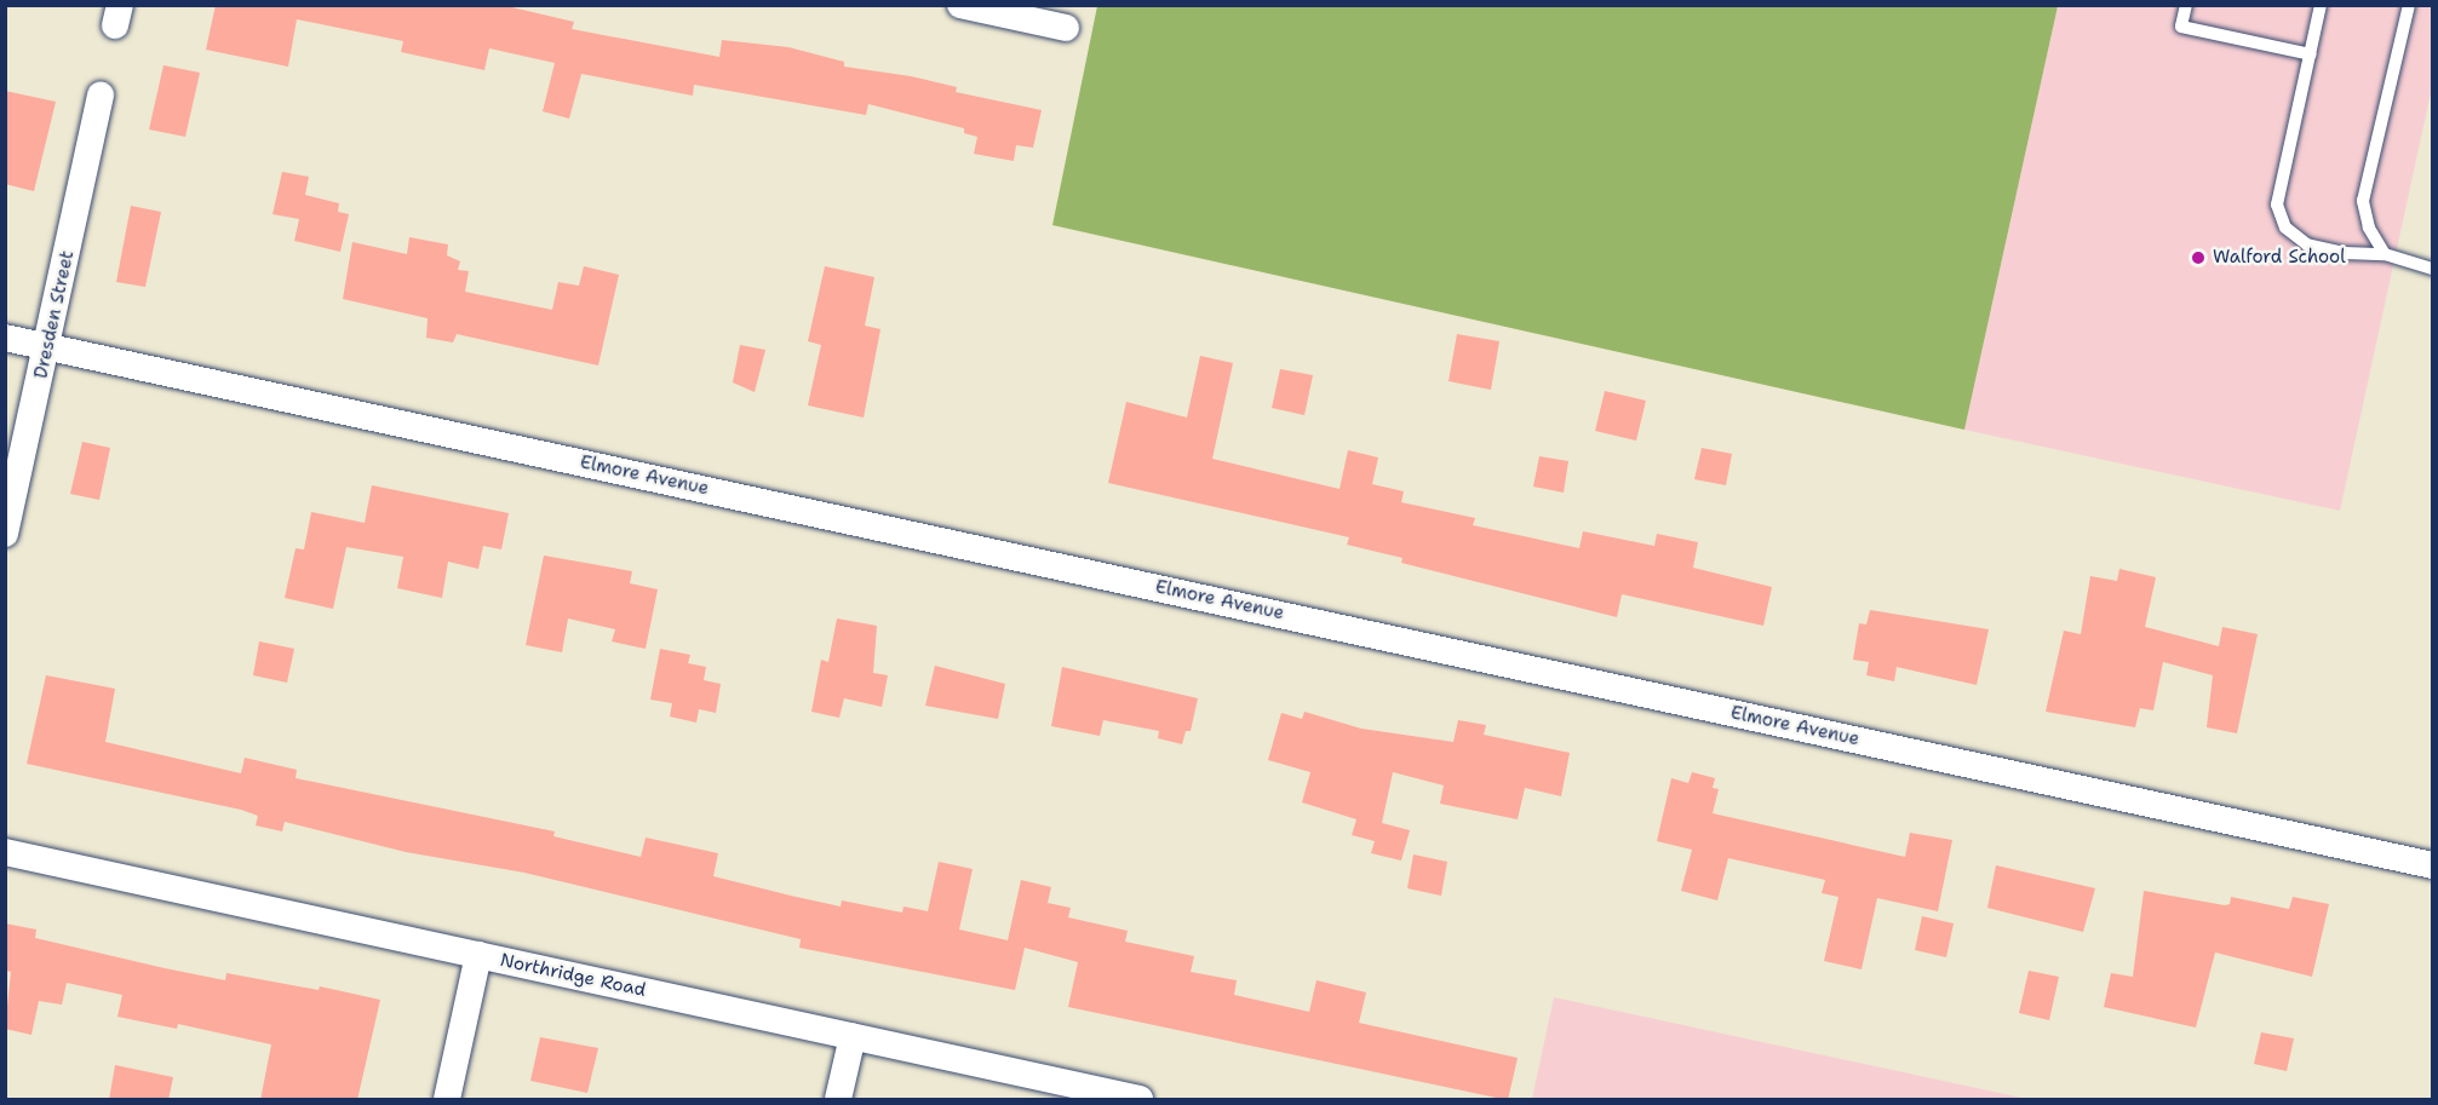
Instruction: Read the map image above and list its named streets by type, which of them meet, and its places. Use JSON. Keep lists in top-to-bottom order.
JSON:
{
  "streets": {
    "street": ["Dresden Street", "Elmore Avenue", "Northridge Road"]
  },
  "crossings": [
    ["Dresden Street", "Elmore Avenue"]
  ],
  "places": ["Walford School"]
}
